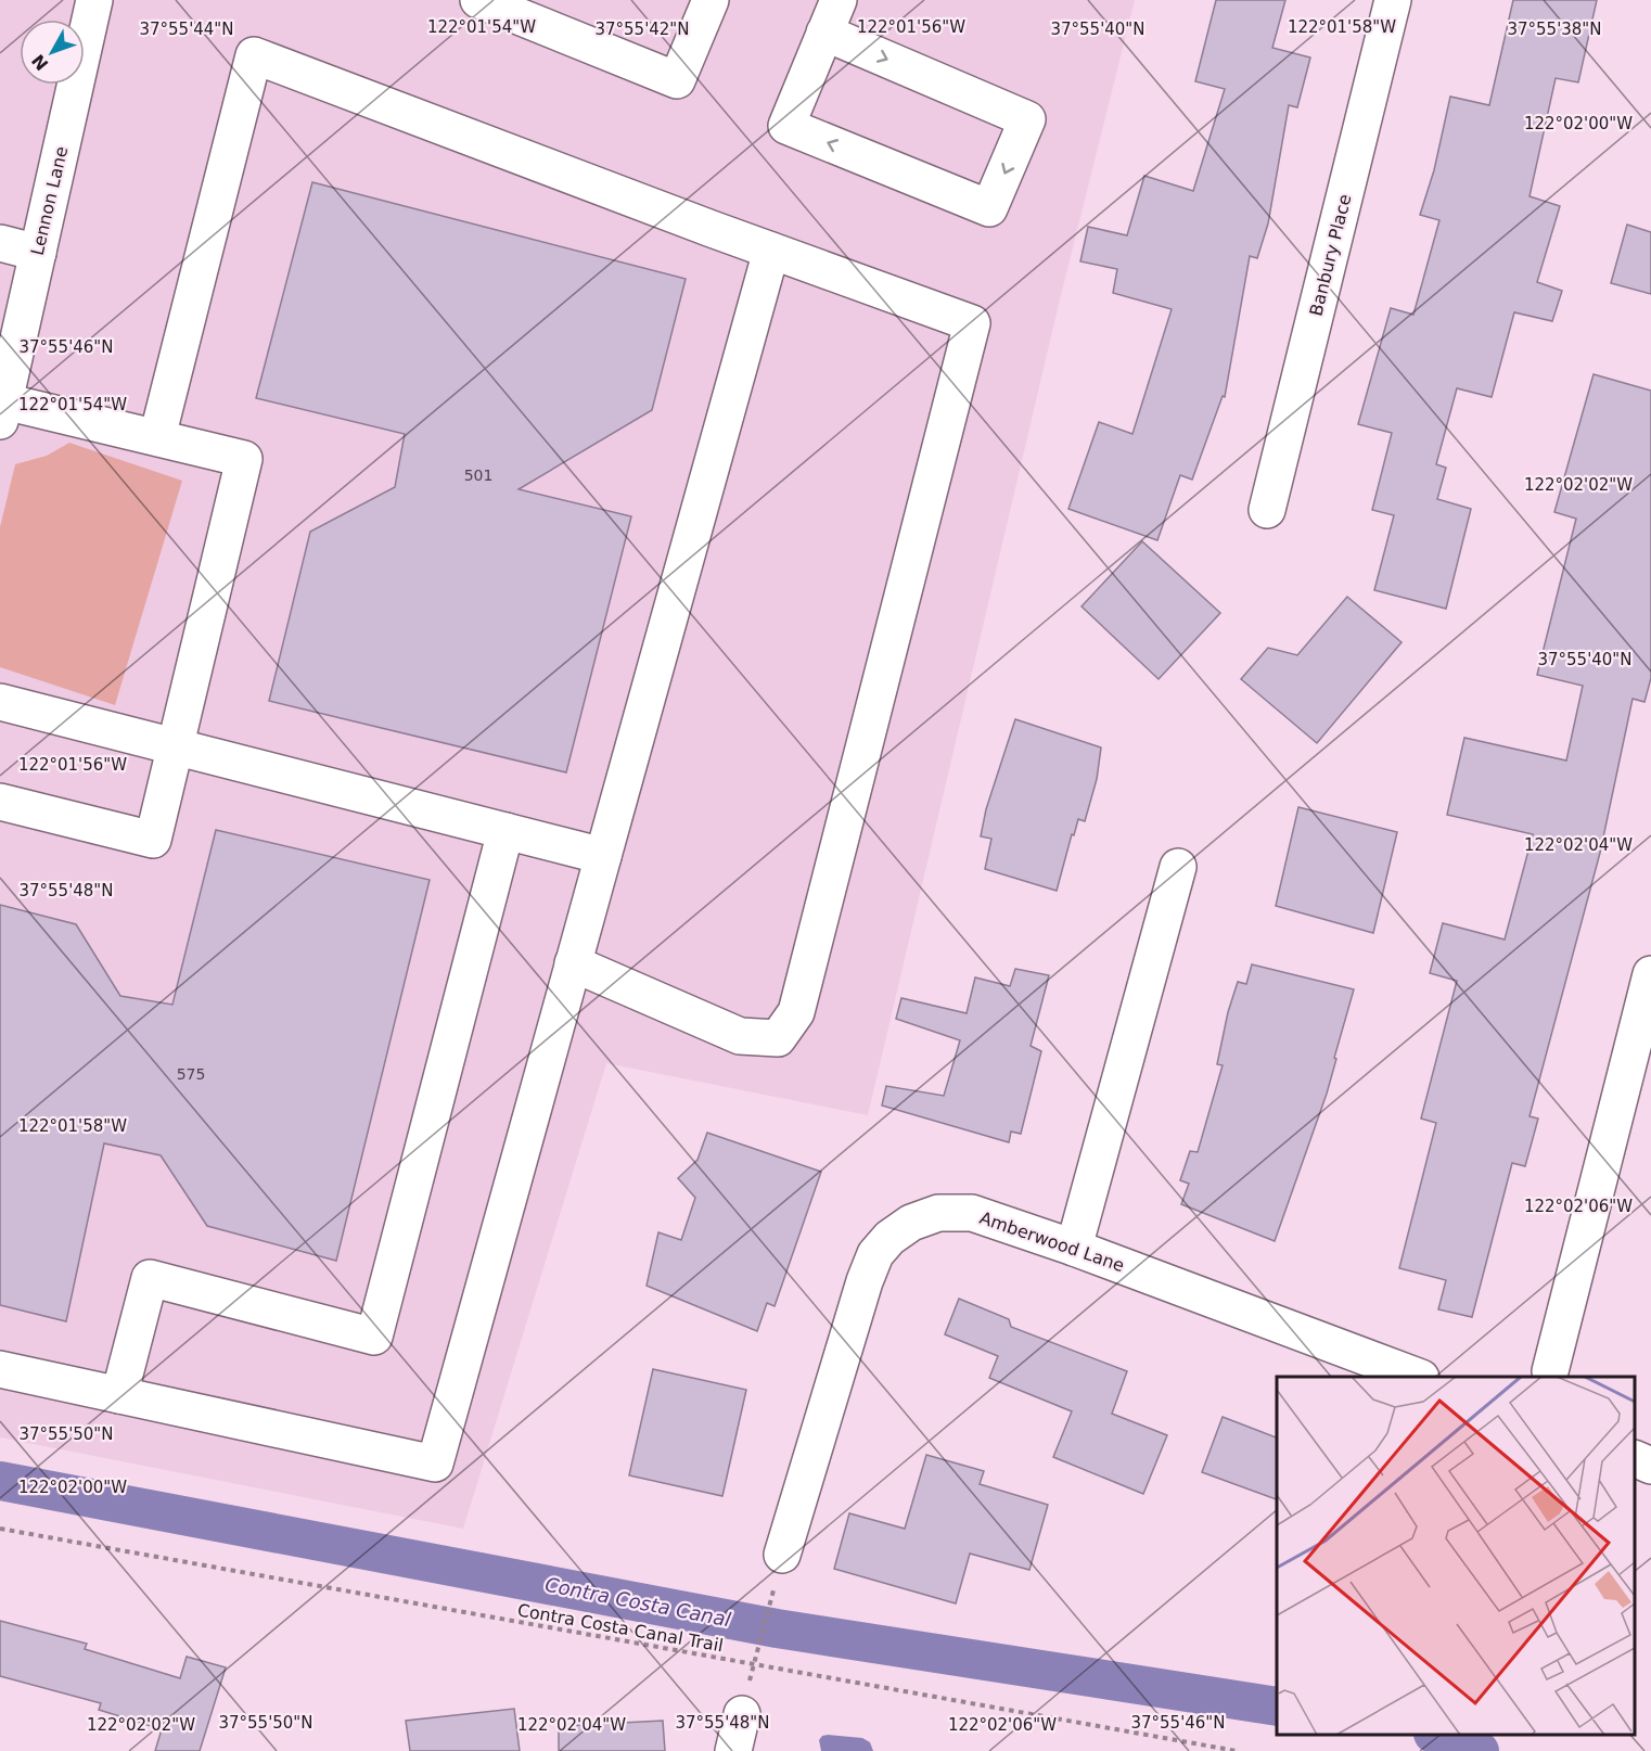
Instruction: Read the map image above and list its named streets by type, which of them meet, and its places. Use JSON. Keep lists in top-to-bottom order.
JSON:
{
  "streets": {
    "street": ["Lennon Lane", "Banbury Place", "Amberwood Lane"],
    "path": ["Contra Costa Canal Trail"]
  },
  "water": ["Contra Costa Canal"],
  "house_numbers": ["501", "575"],
  "north": "bottom left",
  "coordinates": [
    "122°01'54\"W",
    "122°01'56\"W",
    "122°01'58\"W",
    "37°55'40\"N",
    "37°55'44\"N",
    "37°55'42\"N",
    "37°55'38\"N",
    "122°02'00\"W",
    "37°55'46\"N",
    "122°02'02\"W",
    "122°02'04\"W",
    "37°55'48\"N",
    "122°02'06\"W",
    "37°55'50\"N"
  ]
}
